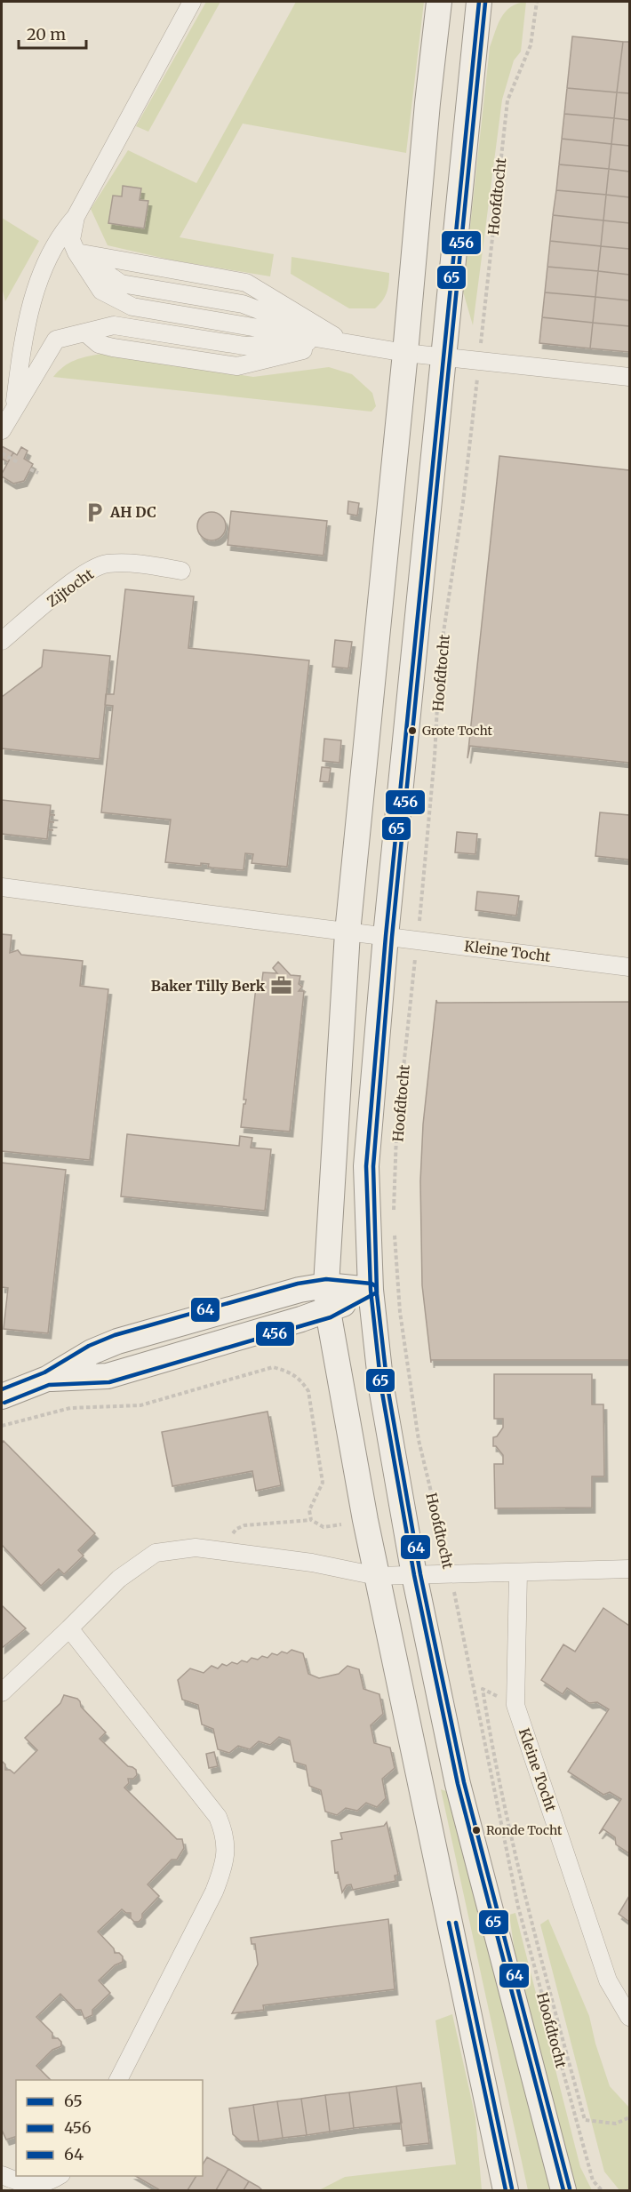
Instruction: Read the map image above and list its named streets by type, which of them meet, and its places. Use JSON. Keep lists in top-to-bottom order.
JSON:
{
  "streets": {
    "main road": ["Hoofdtocht"],
    "street": ["Zijtocht", "Kleine Tocht"]
  },
  "crossings": [
    ["Hoofdtocht", "Kleine Tocht"]
  ],
  "places": {
    "parking": ["AH DC"],
    "other": ["Grote Tocht", "Ronde Tocht"],
    "office": ["Baker Tilly Berk"]
  },
  "lines": ["transit line 65", "transit line 456", "transit line 64"],
  "legend": ["65", "456", "64"],
  "scale_bar": "20 m"
}
